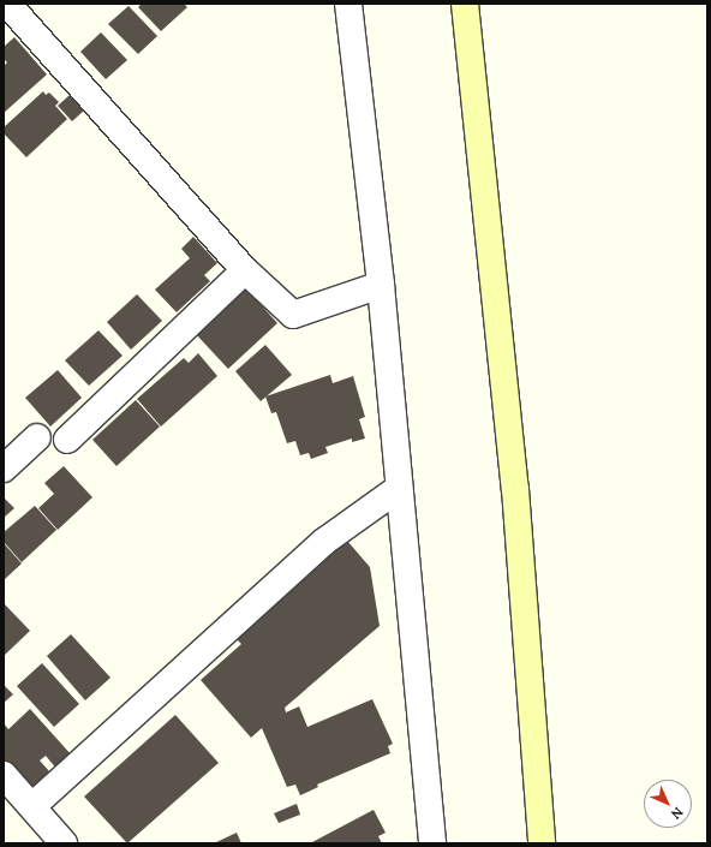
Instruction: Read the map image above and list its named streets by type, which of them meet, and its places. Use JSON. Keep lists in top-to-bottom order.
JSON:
{
  "north": "bottom right"
}
